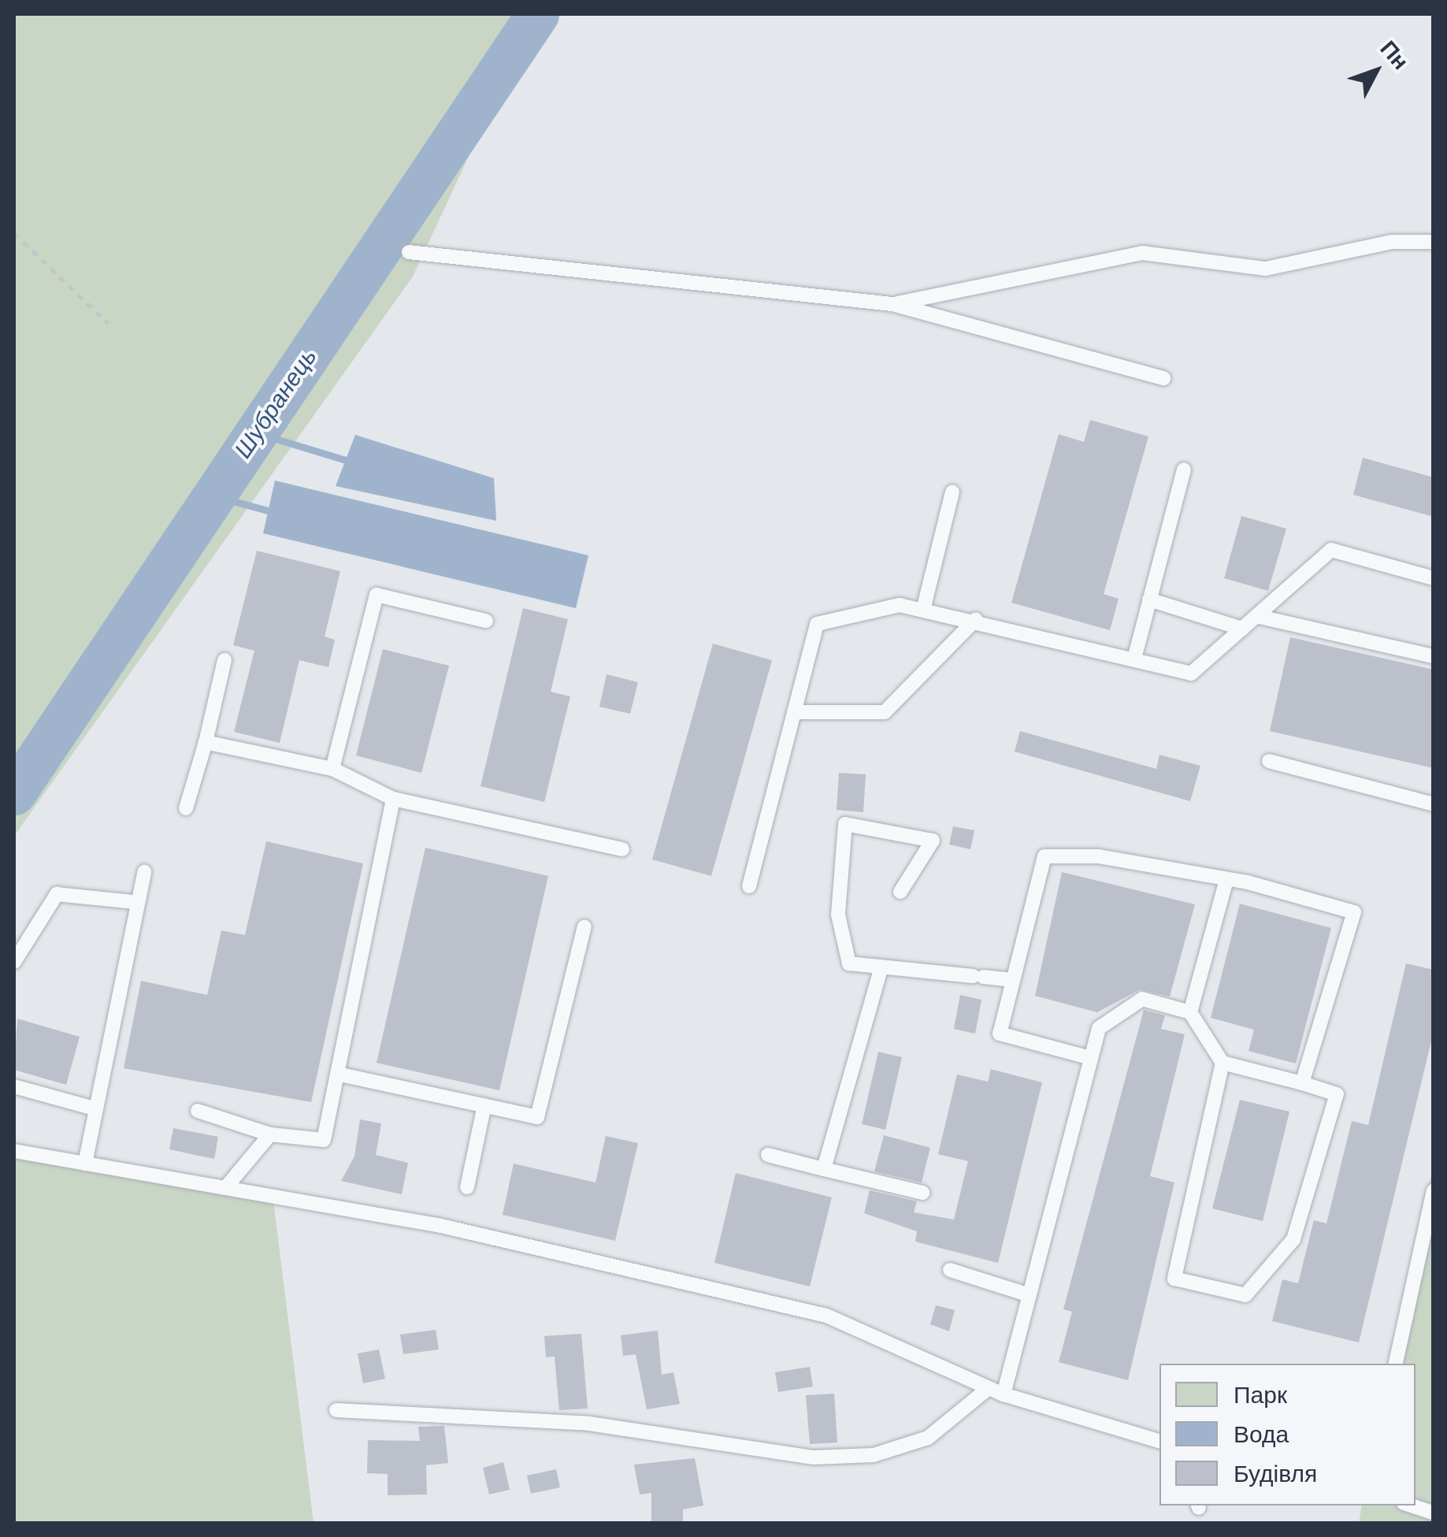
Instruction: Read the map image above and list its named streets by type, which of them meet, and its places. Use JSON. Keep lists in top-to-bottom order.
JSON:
{
  "water": ["Шубранець"],
  "legend": ["Парк", "Вода", "Будівля"],
  "north": "top right"
}
